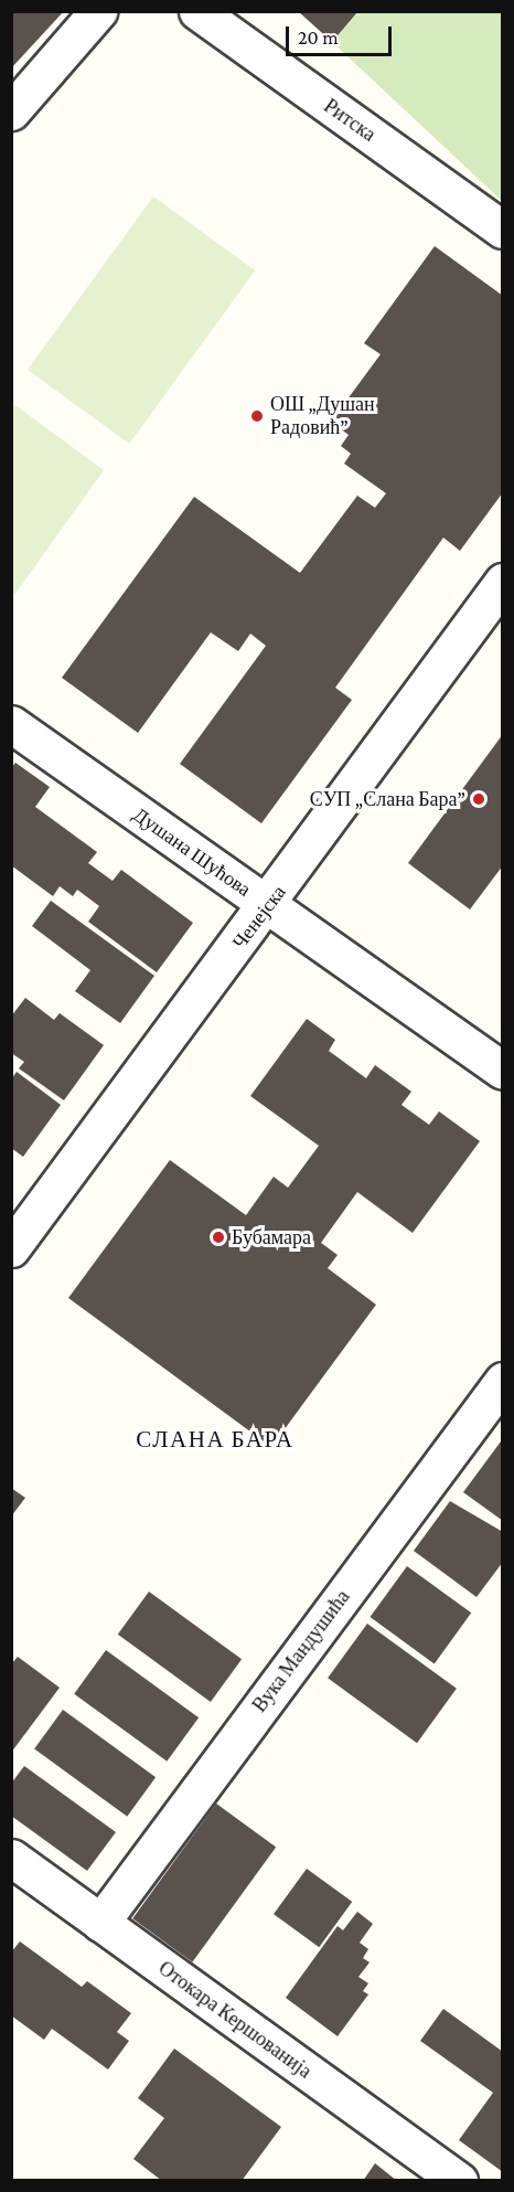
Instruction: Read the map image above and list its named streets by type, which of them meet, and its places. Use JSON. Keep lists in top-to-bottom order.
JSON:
{
  "streets": {
    "street": [
      "Ритска",
      "Душана Шућова",
      "Ченејска",
      "Вука Мандушића",
      "Отокара Кершованија"
    ]
  },
  "crossings": [
    ["Душана Шућова", "Ченејска"],
    ["Вука Мандушића", "Отокара Кершованија"]
  ],
  "districts": ["СЛАНА БАРА"],
  "places": ["ОШ „Душан Радовић”", "СУП „Слана Бара”", "Бубамара"],
  "scale_bar": "20 m"
}
